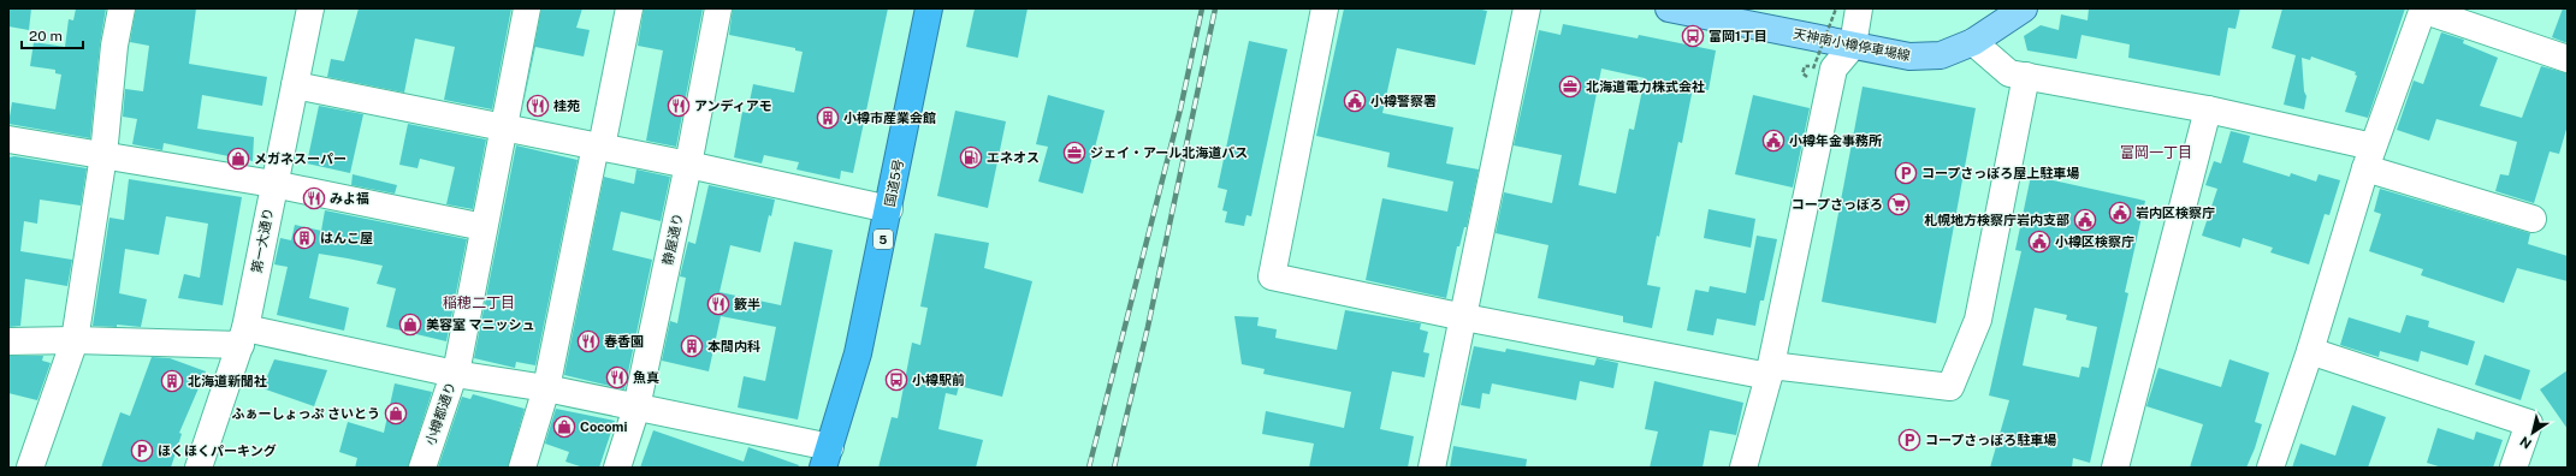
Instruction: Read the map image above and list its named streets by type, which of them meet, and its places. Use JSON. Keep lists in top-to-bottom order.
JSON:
{
  "streets": {
    "highway": ["国道5号", "5"],
    "main road": ["天神南小樽停車場線"],
    "street": ["静屋通り", "第一大通り", "小樽都通り"]
  },
  "districts": ["富岡一丁目", "稲穂二丁目"],
  "places": {
    "bus stop": ["富岡1丁目", "小樽駅前"],
    "office": ["北海道電力株式会社", "ジェイ・アール北海道バス"],
    "public building": [
      "小樽警察署",
      "小樽年金事務所",
      "岩内区検察庁",
      "札幌地方検察庁岩内支部",
      "小樽区検察庁"
    ],
    "restaurant": [
      "桂苑",
      "アンディアモ",
      "みよ福",
      "籔半",
      "春香園",
      "魚真"
    ],
    "building": [
      "小樽市産業会館",
      "はんこ屋",
      "本間内科",
      "北海道新聞社"
    ],
    "fuel station": ["エネオス"],
    "shop": [
      "メガネスーパー",
      "美容室 マニッシュ",
      "ふぁーしょっぷ さいとう",
      "Cocomi"
    ],
    "parking": ["コープさっぽろ屋上駐車場", "コープさっぽろ駐車場", "ほくほくパーキング"],
    "supermarket": ["コープさっぽろ"]
  },
  "scale_bar": "20 m",
  "north": "bottom left"
}
